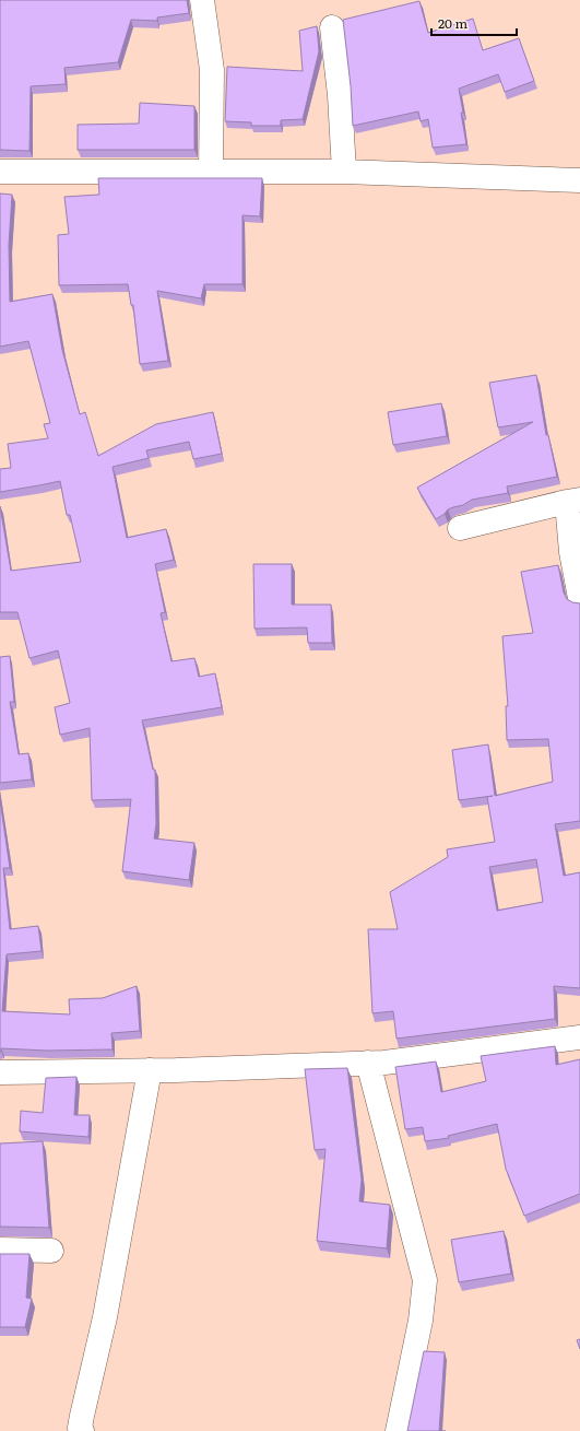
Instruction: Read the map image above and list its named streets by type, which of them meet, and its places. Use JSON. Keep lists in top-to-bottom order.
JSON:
{
  "scale_bar": "20 m"
}
